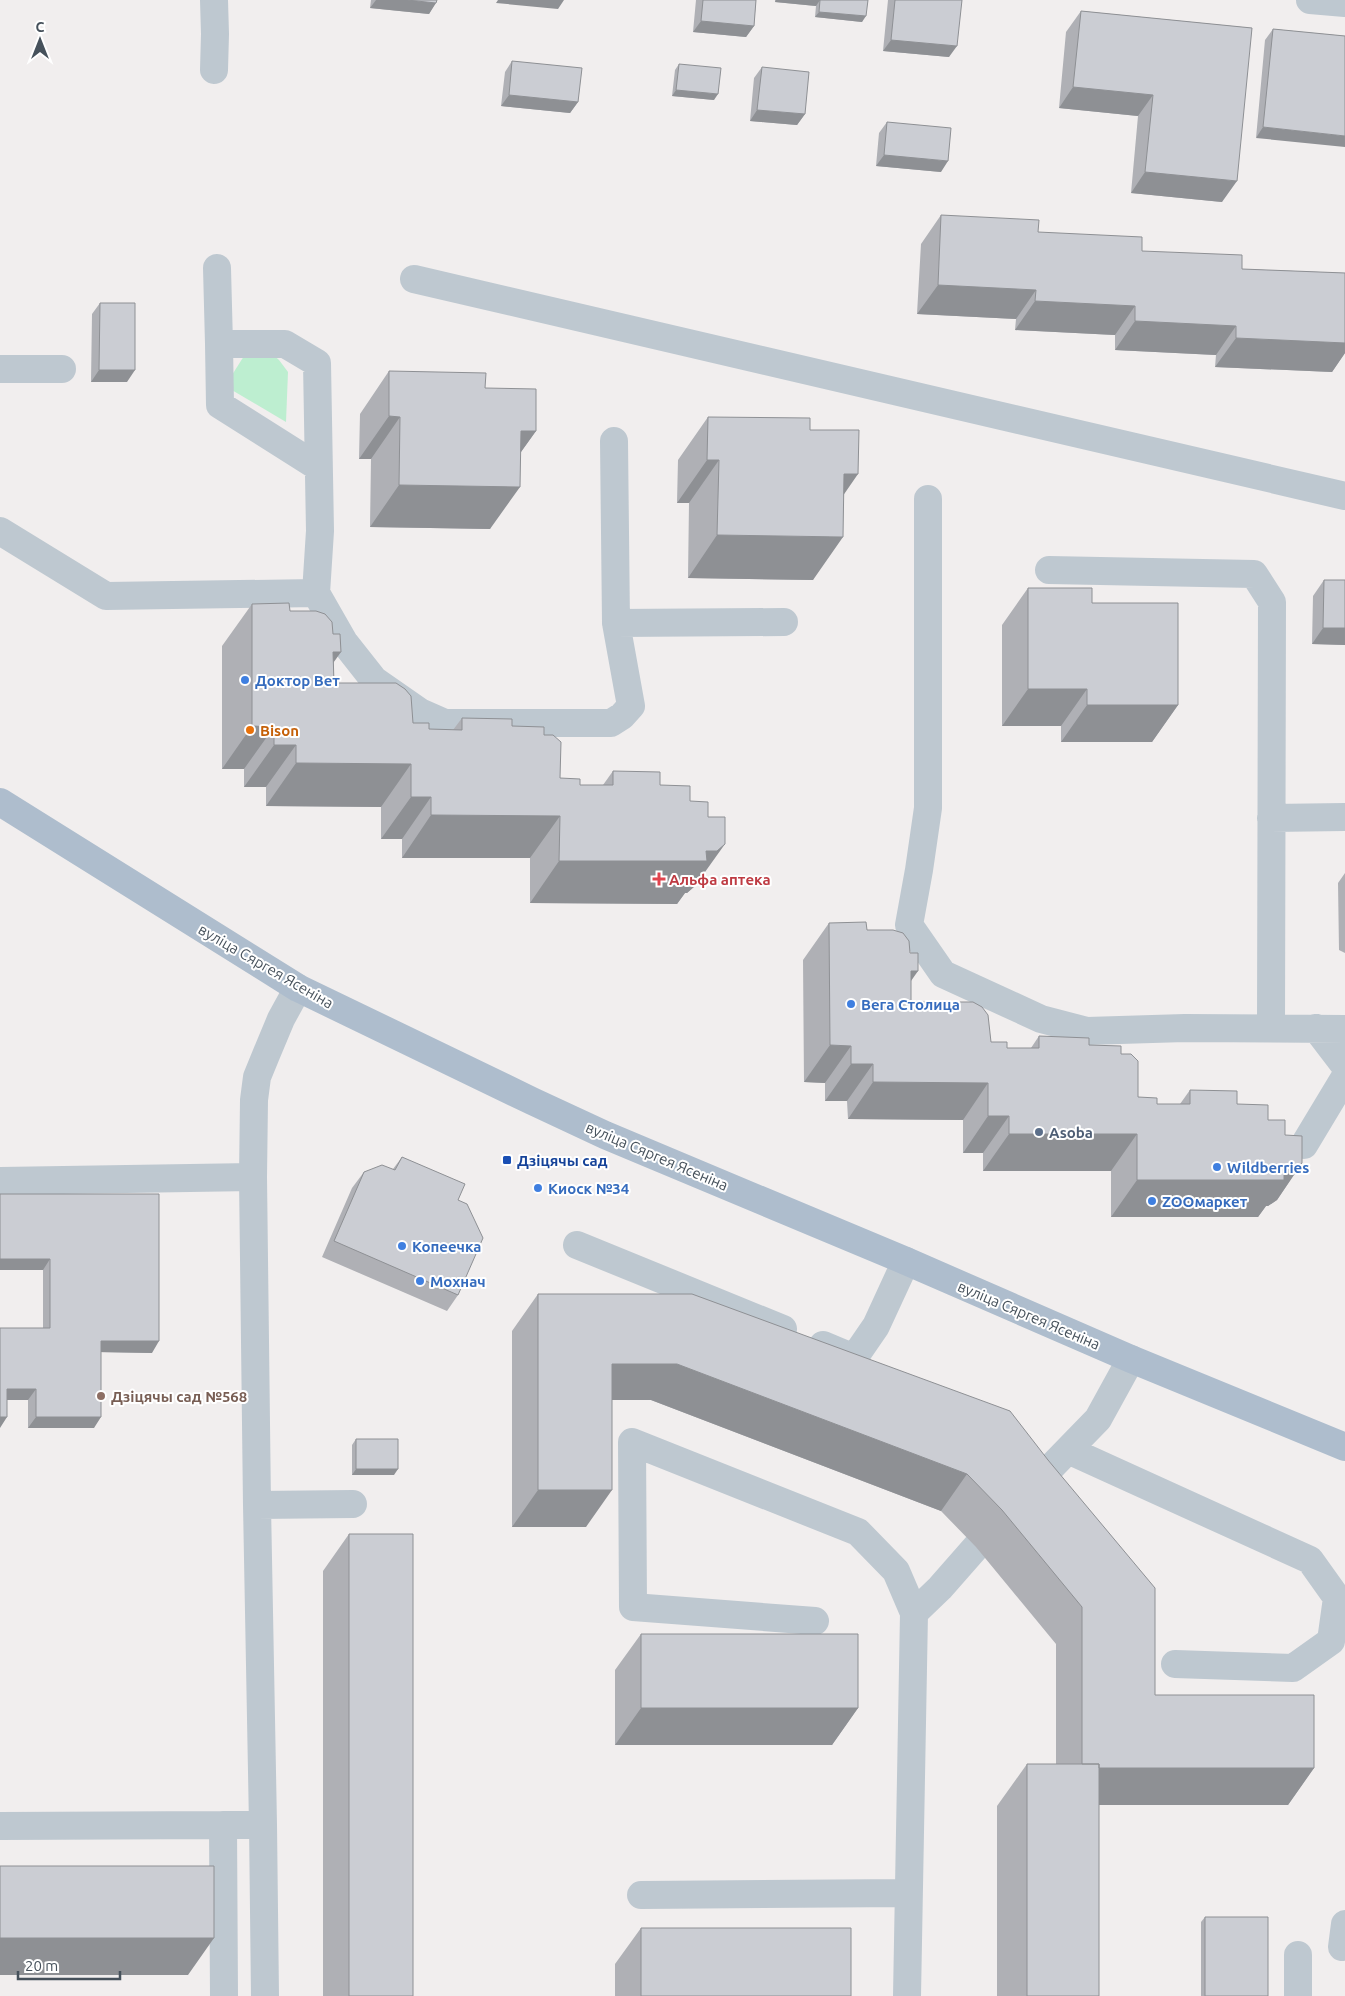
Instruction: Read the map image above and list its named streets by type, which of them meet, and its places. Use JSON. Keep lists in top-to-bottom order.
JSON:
{
  "streets": {
    "main road": ["вуліца Сяргея Ясеніна"]
  },
  "places": {
    "other": [
      "Доктор Вет",
      "Bison",
      "Вега Столица",
      "Asoba",
      "Wildberries",
      "Киоск №34",
      "ZOOмаркет",
      "Копеечка",
      "Мохнач",
      "Дзіцячы сад №568"
    ],
    "health": ["Альфа аптека"],
    "transit": ["Дзіцячы сад"]
  },
  "scale_bar": "20 m",
  "north": "top"
}
